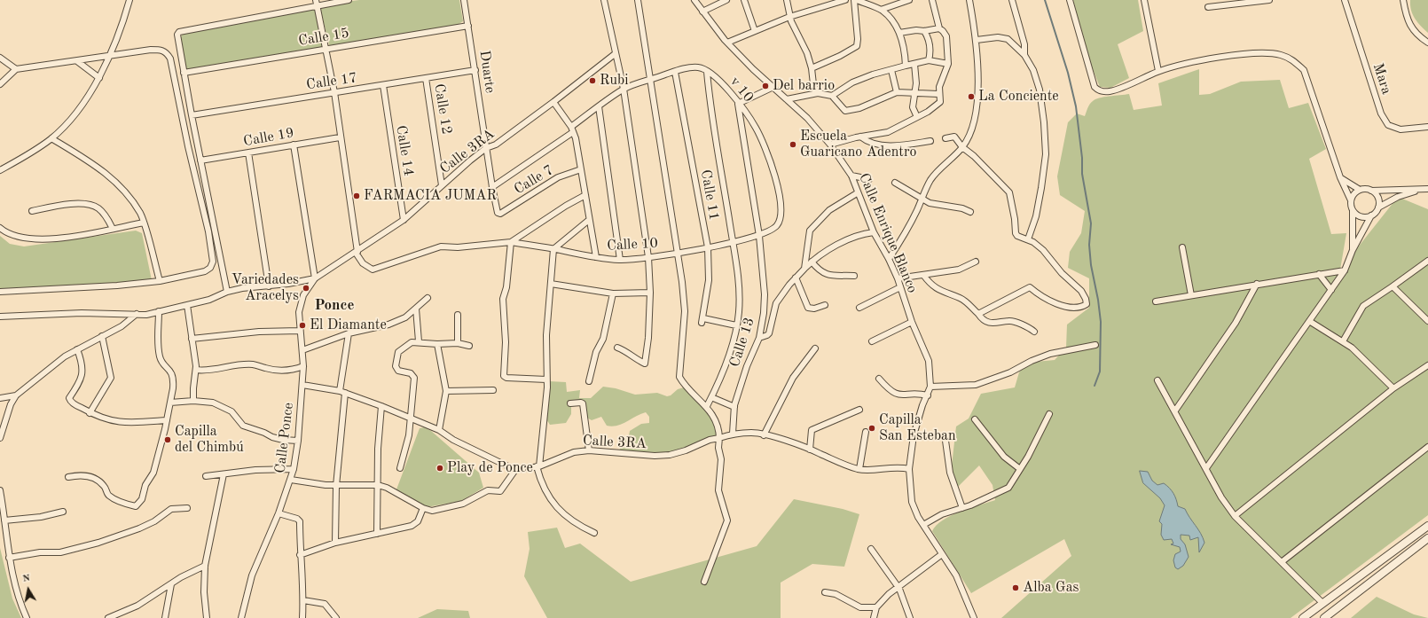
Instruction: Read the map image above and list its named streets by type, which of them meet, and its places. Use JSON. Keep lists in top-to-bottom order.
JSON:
{
  "streets": {
    "street": [
      "Calle 15",
      "Duarte",
      "Mara",
      "Calle 17",
      "v 10",
      "Calle 12",
      "Calle 19",
      "Calle 14",
      "Calle 3RA",
      "Calle 7",
      "Calle 11",
      "Calle Enrique Blanco",
      "Calle 10",
      "Calle 13",
      "Calle Ponce"
    ]
  },
  "crossings": [
    ["Calle 15", "Duarte"],
    ["Duarte", "Calle 17"],
    ["Duarte", "v 10"],
    ["Duarte", "Calle 3RA"],
    ["Duarte", "Calle 7"],
    ["Calle 17", "Calle 12"],
    ["Calle 17", "Calle 14"],
    ["v 10", "Calle 11"],
    ["v 10", "Calle 10"],
    ["v 10", "Calle 13"],
    ["Calle 12", "Calle 3RA"],
    ["Calle 14", "Calle 3RA"],
    ["Calle 3RA", "Calle Enrique Blanco"],
    ["Calle 3RA", "Calle 13"],
    ["Calle 3RA", "Calle Ponce"],
    ["Calle 11", "Calle 10"]
  ],
  "districts": ["Ponce"],
  "places": [
    "Rubi",
    "Del barrio",
    "La Conciente",
    "Escuela Guaricano Adentro",
    "FARMACIA JUMAR",
    "Variedades Aracelys",
    "El Diamante",
    "Capilla San Esteban",
    "Capilla del Chimbú",
    "Play de Ponce",
    "Alba Gas"
  ],
  "north": "top"
}
